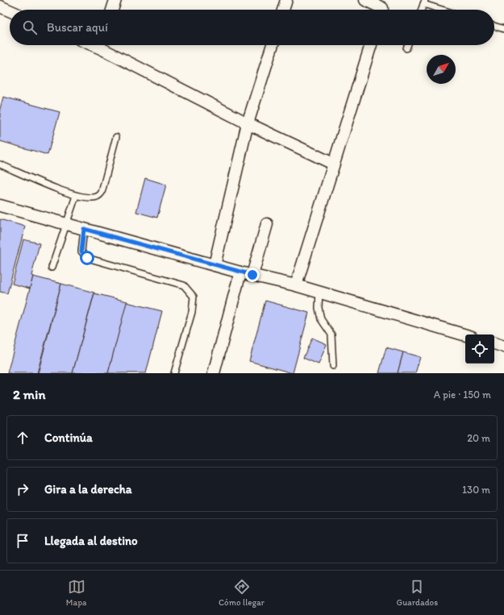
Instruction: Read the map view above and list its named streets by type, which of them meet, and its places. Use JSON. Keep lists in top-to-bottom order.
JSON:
{
  "north": "top right",
  "page": {
    "search": "Buscar aquí",
    "heading": ["2 min", "A pie · 150 m"],
    "list": [
      ["Continúa", "20 m"],
      ["Gira a la derecha", "130 m"],
      "Llegada al destino"
    ],
    "nav": ["Mapa", "Cómo llegar", "Guardados"]
  }
}
